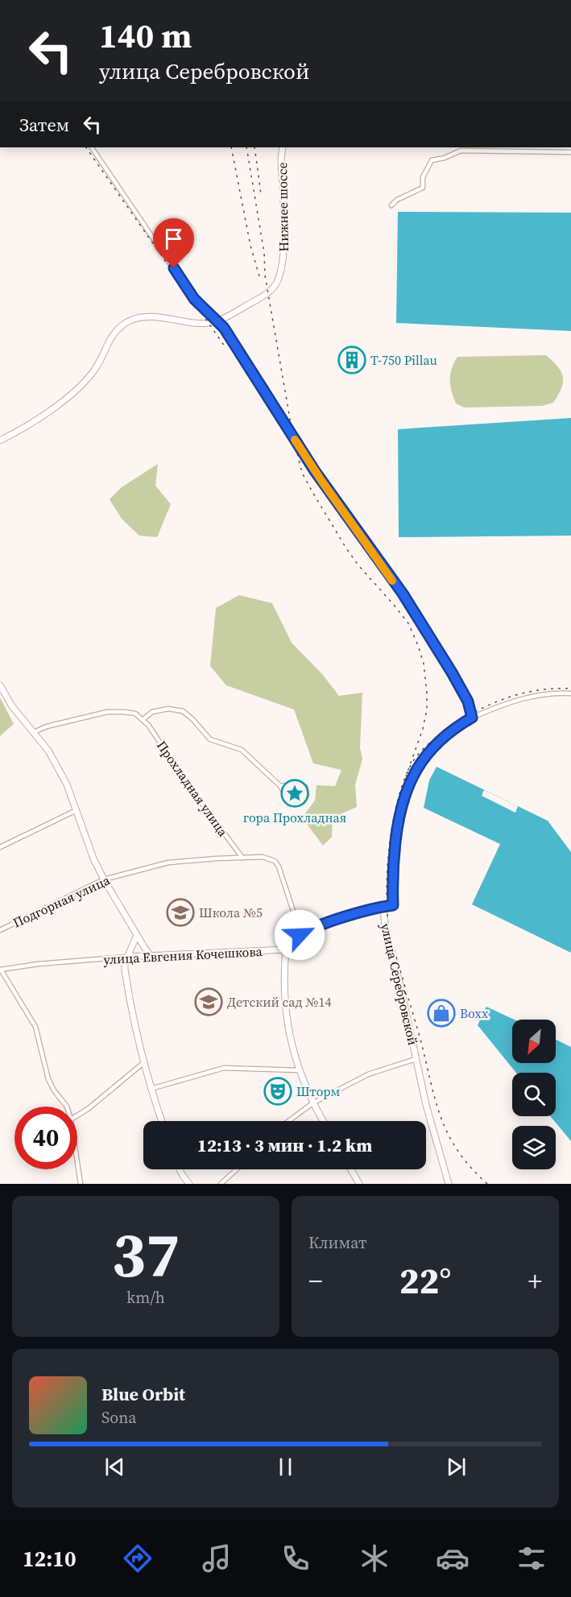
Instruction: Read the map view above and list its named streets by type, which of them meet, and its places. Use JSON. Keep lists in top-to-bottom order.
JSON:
{
  "streets": {
    "street": [
      "Нижнее шоссе",
      "Прохладная улица",
      "Подгорная улица",
      "улица Евгения Кочешкова",
      "улица Серебровской"
    ]
  },
  "crossings": [
    ["Прохладная улица", "Подгорная улица"]
  ],
  "places": {
    "building": ["T-750 Pillau"],
    "place": ["гора Прохладная"],
    "school or university": ["Школа №5", "Детский сад №14"],
    "shop": ["Boxx"],
    "theatre": ["Шторм"]
  },
  "north": "bottom left",
  "page": {
    "turn": ["140 m", "улица Серебровской"],
    "then": "Затем",
    "limit": "40",
    "trip": "12:13 · 3 мин · 1.2 km",
    "tile": [
      ["37", "km/h"],
      "Климат"
    ],
    "heat": ["−", "22°", "+"],
    "song": ["Blue Orbit", "Sona"],
    "tabs": "12:10"
  }
}
